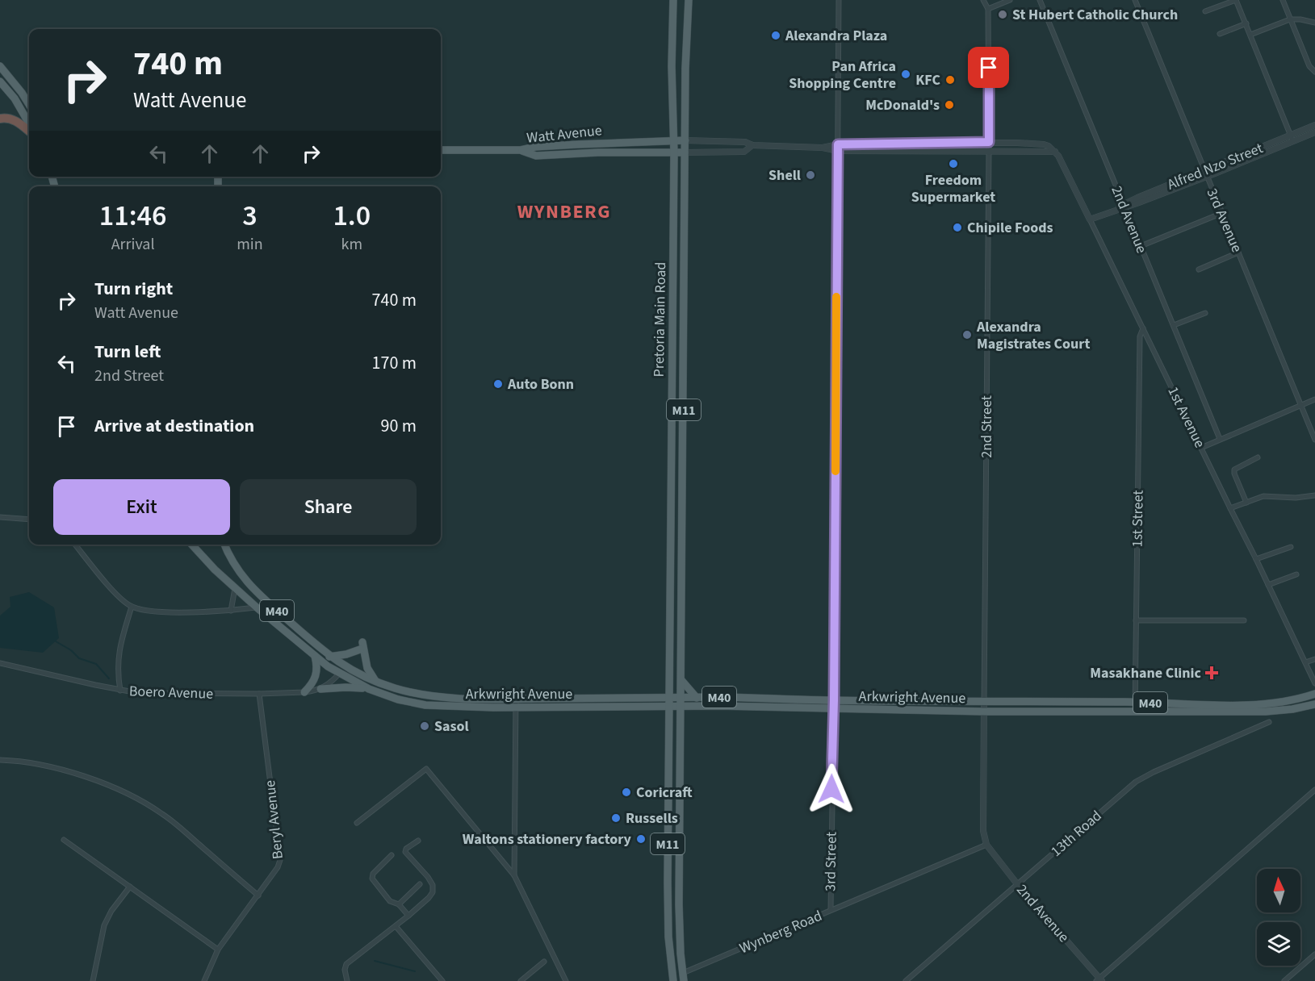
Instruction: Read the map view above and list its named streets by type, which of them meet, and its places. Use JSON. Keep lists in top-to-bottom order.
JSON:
{
  "streets": {
    "main road": [
      "Watt Avenue",
      "Pretoria Main Road",
      "M11",
      "M40",
      "Arkwright Avenue"
    ],
    "street": [
      "Alfred Nzo Street",
      "2nd Avenue",
      "3rd Avenue",
      "1st Avenue",
      "2nd Street",
      "1st Street",
      "Boero Avenue",
      "Beryl Avenue",
      "13th Road",
      "3rd Street",
      "Wynberg Road"
    ]
  },
  "crossings": [
    ["Watt Avenue", "Pretoria Main Road"],
    ["Watt Avenue", "1st Avenue"],
    ["Watt Avenue", "2nd Street"],
    ["Watt Avenue", "3rd Street"],
    ["Alfred Nzo Street", "2nd Avenue"],
    ["Alfred Nzo Street", "3rd Avenue"],
    ["Alfred Nzo Street", "1st Avenue"],
    ["2nd Avenue", "2nd Street"],
    ["2nd Avenue", "13th Road"],
    ["2nd Avenue", "Wynberg Road"],
    ["Pretoria Main Road", "M11"],
    ["Pretoria Main Road", "Arkwright Avenue"],
    ["M11", "Arkwright Avenue"],
    ["M11", "Wynberg Road"],
    ["1st Avenue", "1st Street"],
    ["2nd Street", "Arkwright Avenue"],
    ["2nd Street", "Wynberg Road"],
    ["1st Street", "Arkwright Avenue"],
    ["M40", "Boero Avenue"],
    ["M40", "Arkwright Avenue"],
    ["Boero Avenue", "Arkwright Avenue"],
    ["Boero Avenue", "Beryl Avenue"],
    ["Arkwright Avenue", "3rd Street"],
    ["3rd Street", "Wynberg Road"]
  ],
  "districts": ["WYNBERG"],
  "places": {
    "other": [
      "St Hubert Catholic Church",
      "Alexandra Plaza",
      "Pan Africa Shopping Centre",
      "KFC",
      "McDonald's",
      "Freedom Supermarket",
      "Shell",
      "Chipile Foods",
      "Alexandra Magistrates Court",
      "Auto Bonn",
      "Sasol",
      "Coricraft",
      "Russells",
      "Waltons stationery factory"
    ],
    "health": ["Masakhane Clinic"]
  },
  "north": "top",
  "page": {
    "turn": ["740 m", "Watt Avenue"],
    "eta": [
      "11:46",
      "Arrival",
      "3",
      "min",
      "1.0",
      "km"
    ],
    "list": [
      {
        "name": "Turn right",
        "note": "Watt Avenue",
        "value": "740 m"
      },
      {
        "name": "Turn left",
        "note": "2nd Street",
        "value": "170 m"
      },
      {
        "name": "Arrive at destination",
        "value": "90 m"
      }
    ],
    "buttons": ["Exit", "Share"]
  }
}
